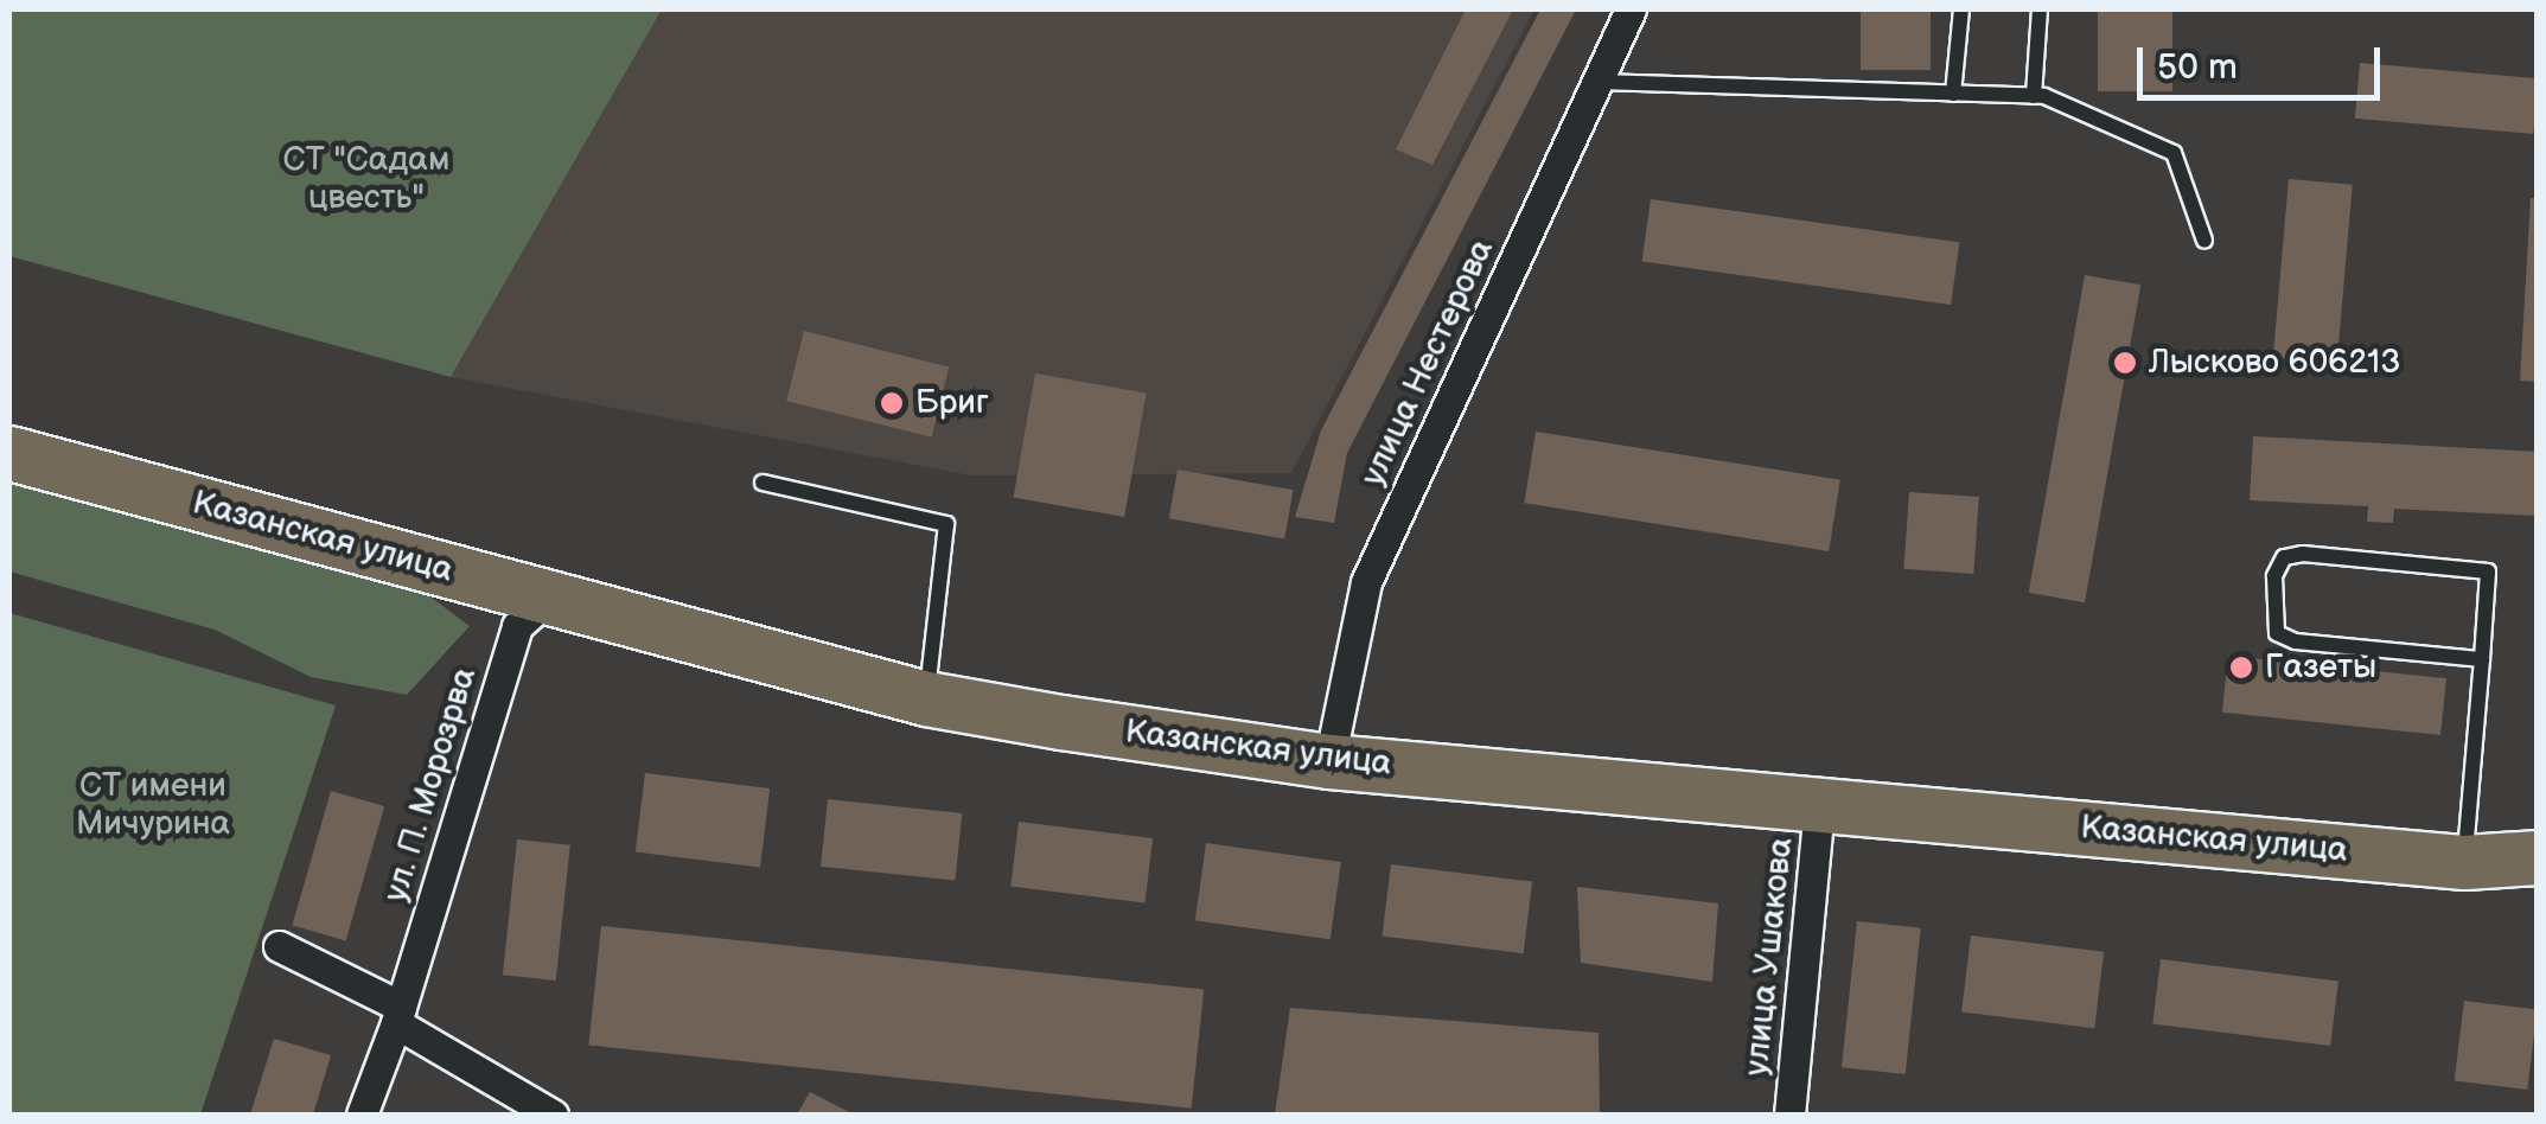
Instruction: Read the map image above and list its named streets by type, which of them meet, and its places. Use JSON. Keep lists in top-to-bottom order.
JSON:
{
  "streets": {
    "highway": ["Казанская улица"],
    "street": ["улица Нестерова", "ул. П. Морозрва", "улица Ушакова"]
  },
  "crossings": [
    ["улица Нестерова", "Казанская улица"],
    ["Казанская улица", "ул. П. Морозрва"],
    ["Казанская улица", "улица Ушакова"]
  ],
  "parks": ["СТ \"Садам цвесть\"", "СТ имени Мичурина"],
  "places": ["Лысково 606213", "Бриг", "Газеты"],
  "scale_bar": "50 m"
}
